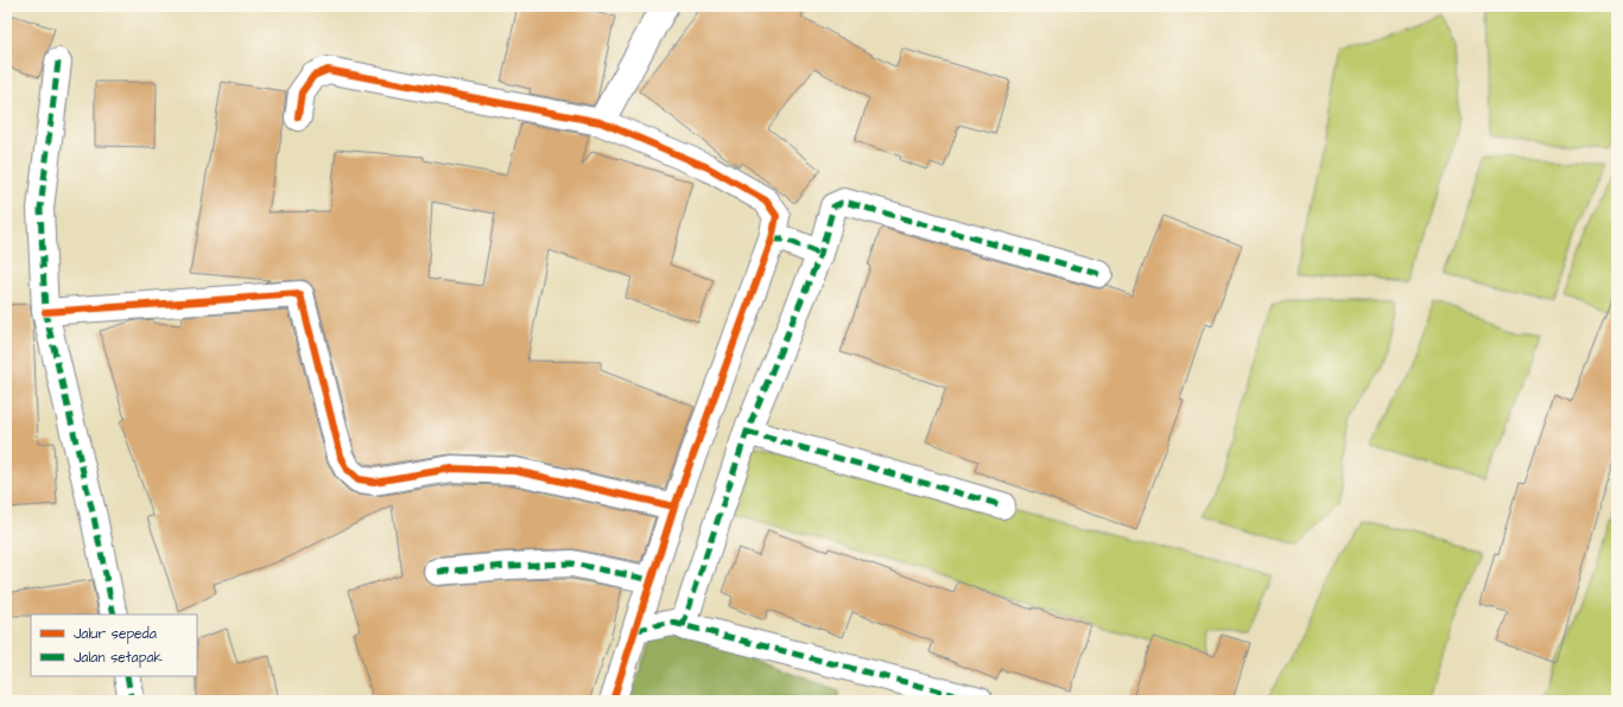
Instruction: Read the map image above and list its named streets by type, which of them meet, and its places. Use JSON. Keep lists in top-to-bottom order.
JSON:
{
  "legend": ["Jalur sepeda", "Jalan setapak"]
}
